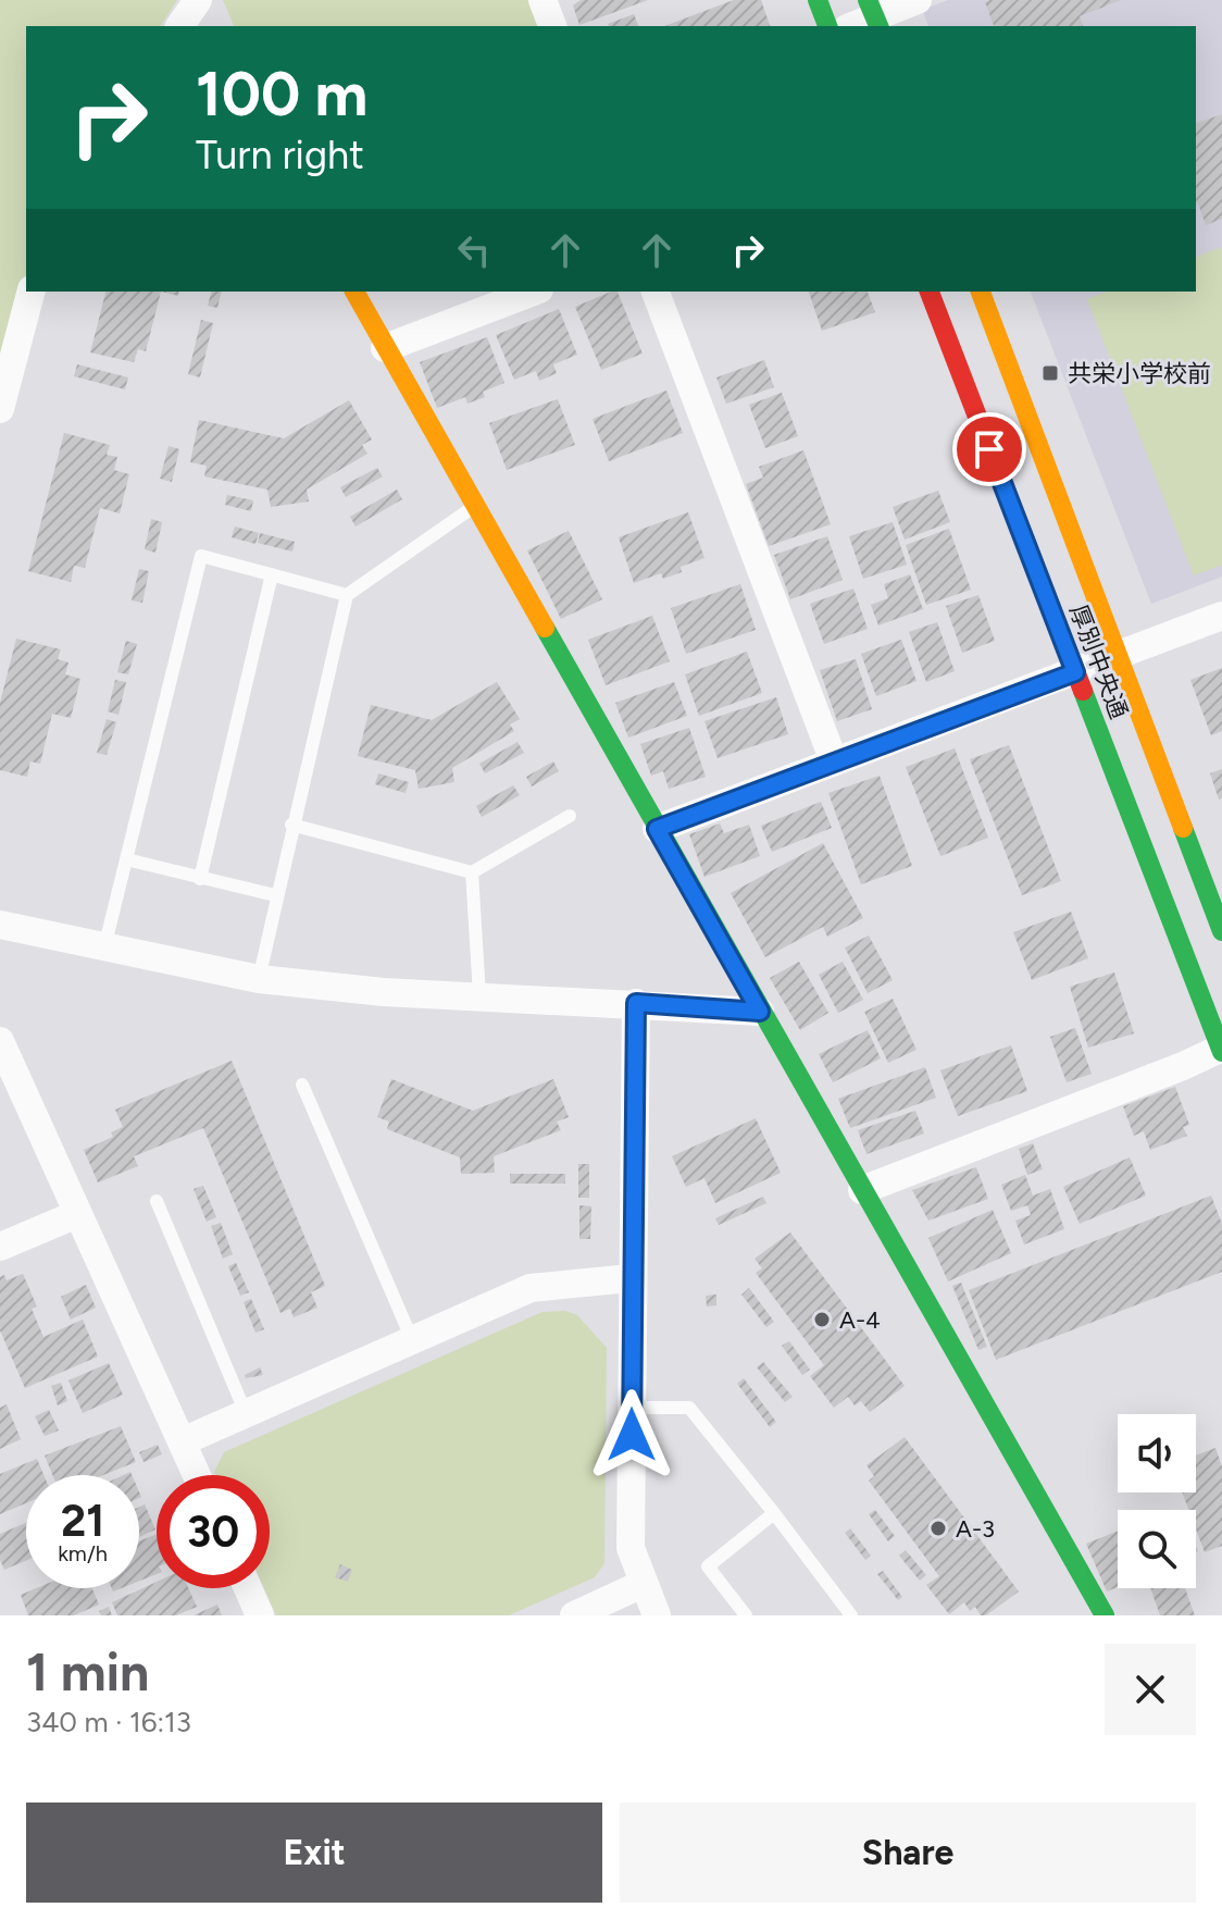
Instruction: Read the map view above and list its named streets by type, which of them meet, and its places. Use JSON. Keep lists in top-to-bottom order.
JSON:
{
  "streets": {
    "main road": ["厚別中央通"]
  },
  "places": {
    "transit": ["共栄小学校前"],
    "other": ["A-4", "A-3"]
  },
  "page": {
    "turn": ["100 m", "Turn right"],
    "speed": "21 km/h",
    "limit": "30",
    "heading": ["1 min", "340 m · 16:13"],
    "buttons": ["Exit", "Share"]
  }
}
